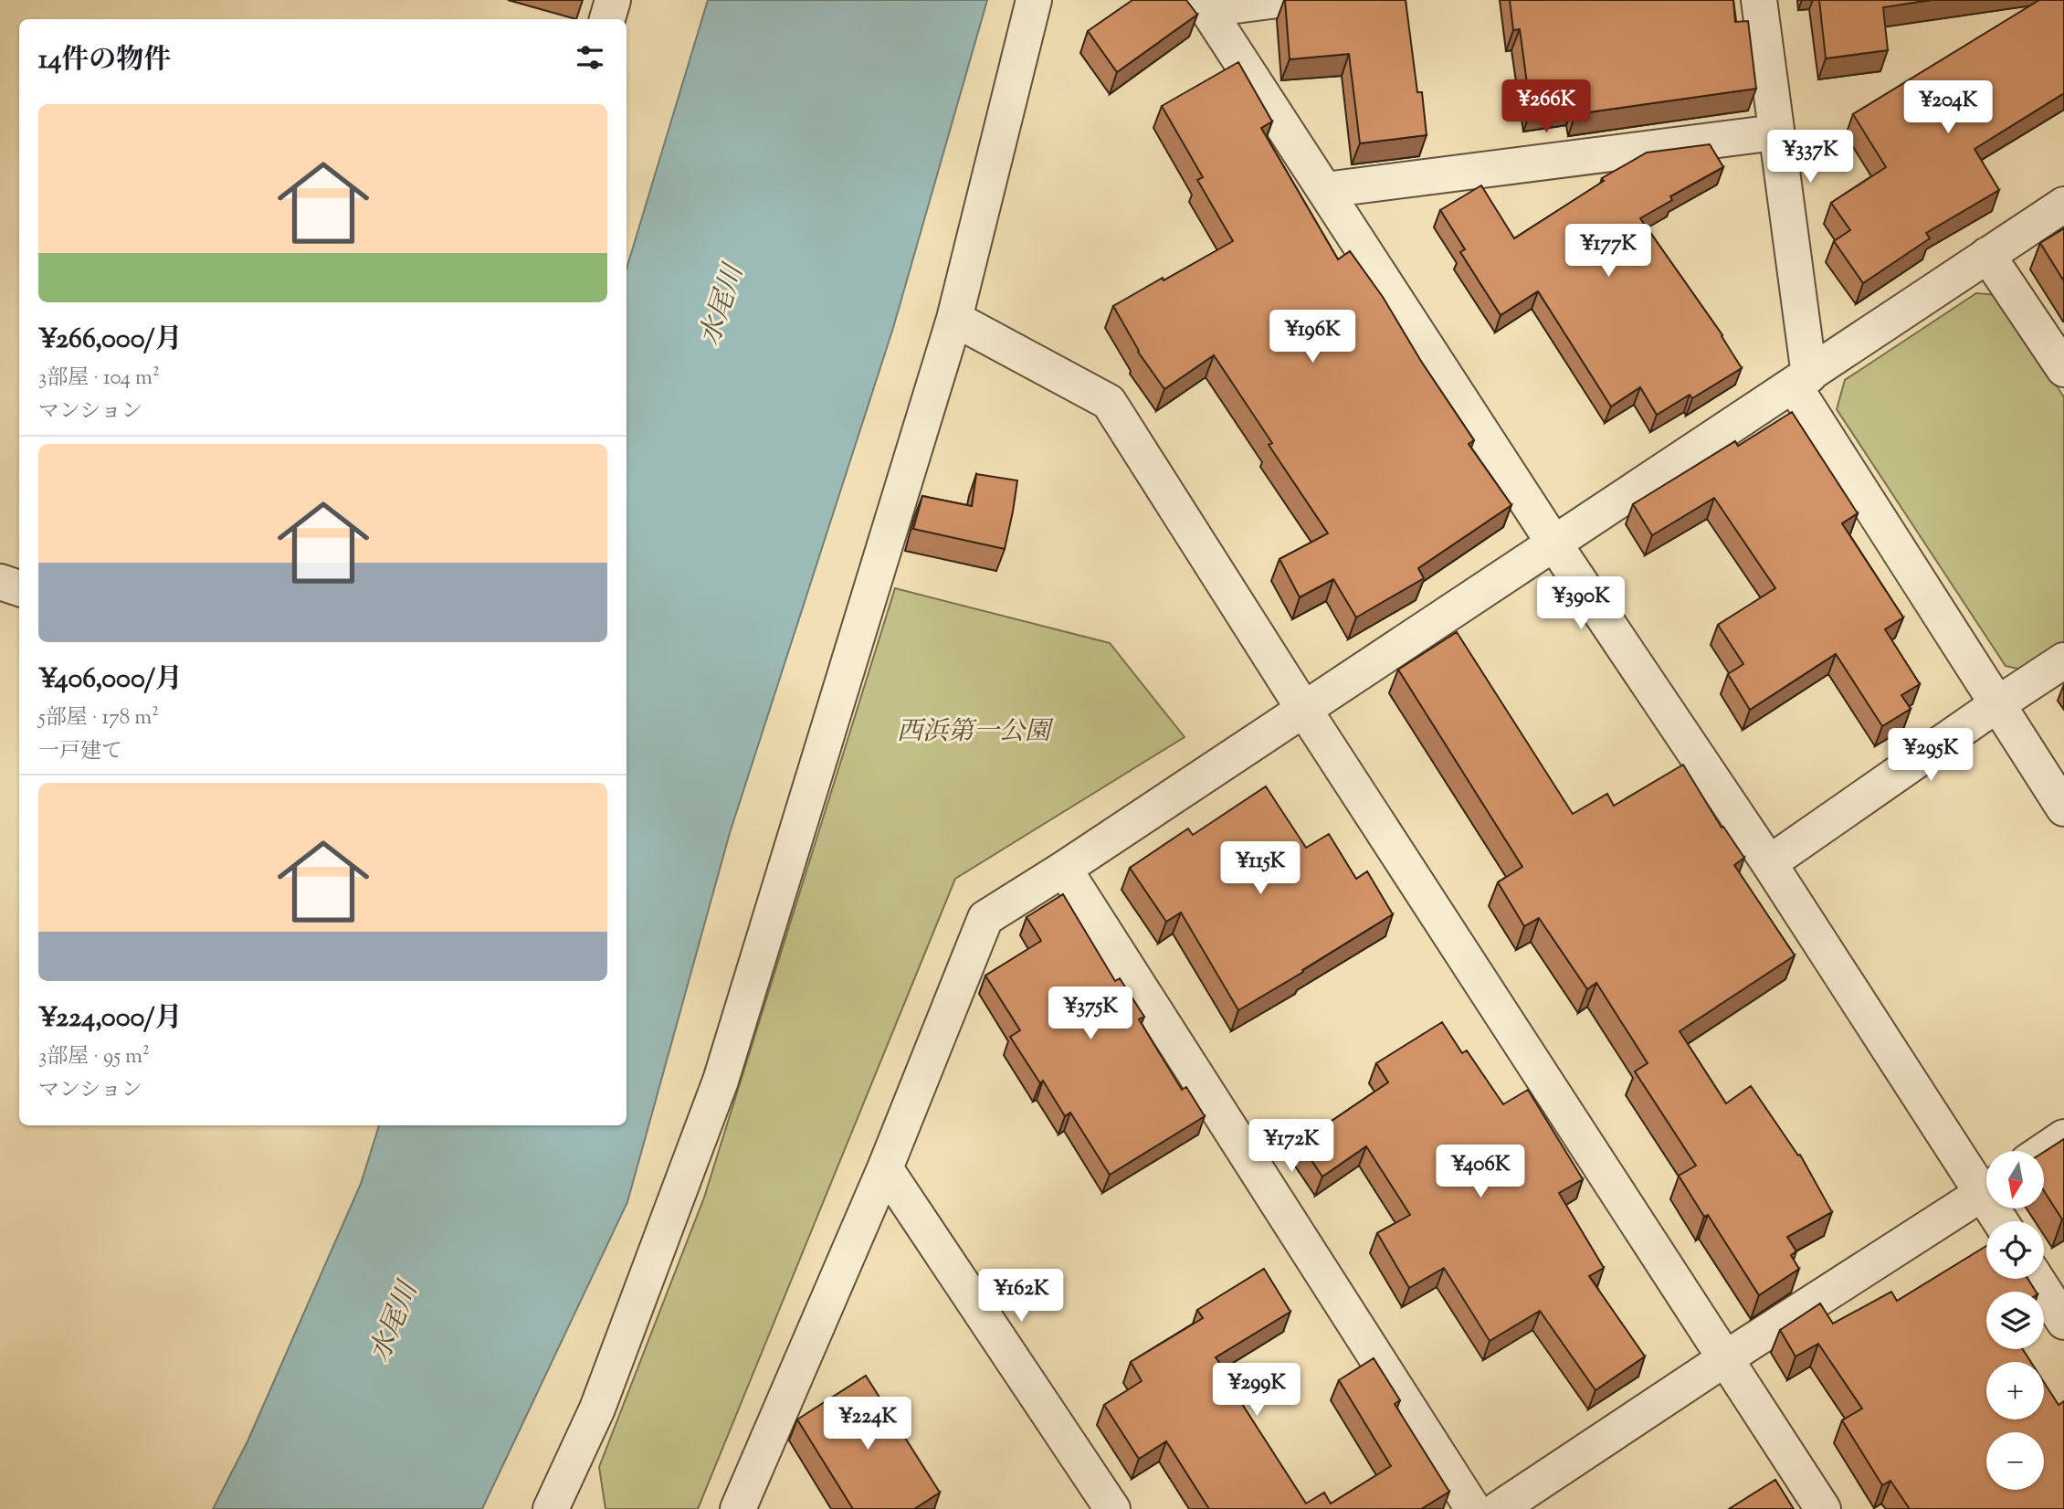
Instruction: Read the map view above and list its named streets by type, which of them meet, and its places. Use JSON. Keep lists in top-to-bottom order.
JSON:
{
  "water": ["水尾川"],
  "parks": ["西浜第一公園"],
  "north": "bottom",
  "page": {
    "heading": "14件の物件",
    "price": [
      "¥266K",
      "¥204K",
      "¥337K",
      "¥177K",
      "¥196K",
      "¥390K",
      "¥295K",
      "¥115K",
      "¥375K",
      "¥172K",
      "¥406K",
      "¥162K",
      "¥299K",
      "¥224K"
    ],
    "list": [
      {
        "name": "¥266,000/月",
        "note": "3部屋 · 104 m² · マンション"
      },
      {
        "name": "¥406,000/月",
        "note": "5部屋 · 178 m² · 一戸建て"
      },
      {
        "name": "¥224,000/月",
        "note": "3部屋 · 95 m² · マンション"
      }
    ],
    "map_buttons": ["+", "−"]
  }
}
